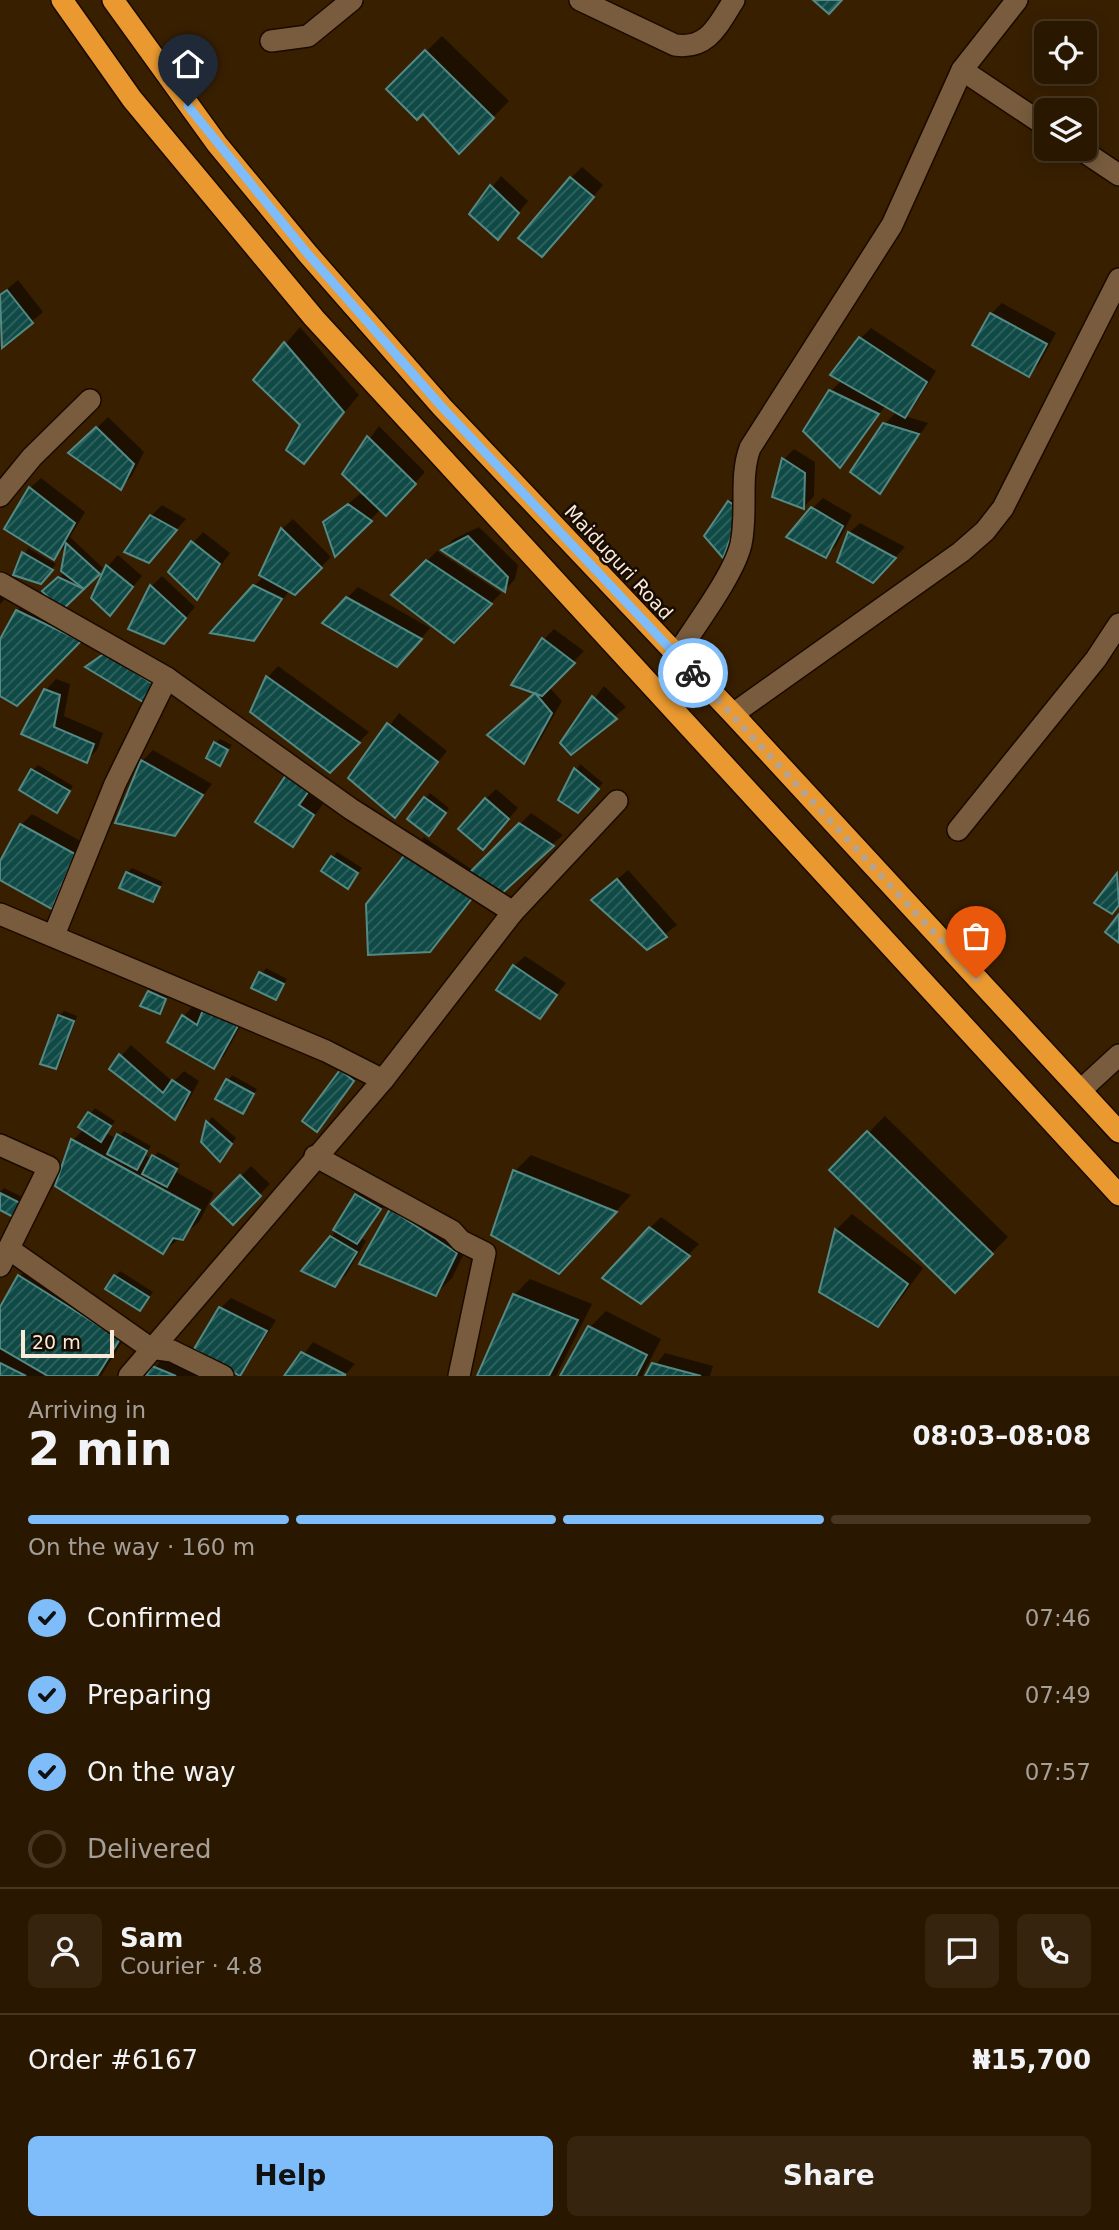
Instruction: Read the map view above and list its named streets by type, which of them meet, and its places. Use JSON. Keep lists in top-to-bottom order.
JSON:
{
  "streets": {
    "highway": ["Maiduguri Road"]
  },
  "scale_bar": "20 m",
  "page": {
    "scale": "20 m",
    "heading": ["2 min", "Arriving in", "08:03–08:08"],
    "panel": [
      "Sam",
      "Courier · 4.8",
      "Order #6167",
      "₦15,700"
    ],
    "bar": "On the way · 160 m",
    "list": [
      ["Confirmed", "07:46"],
      ["Preparing", "07:49"],
      ["On the way", "07:57"],
      "Delivered"
    ],
    "buttons": ["Help", "Share"]
  }
}
